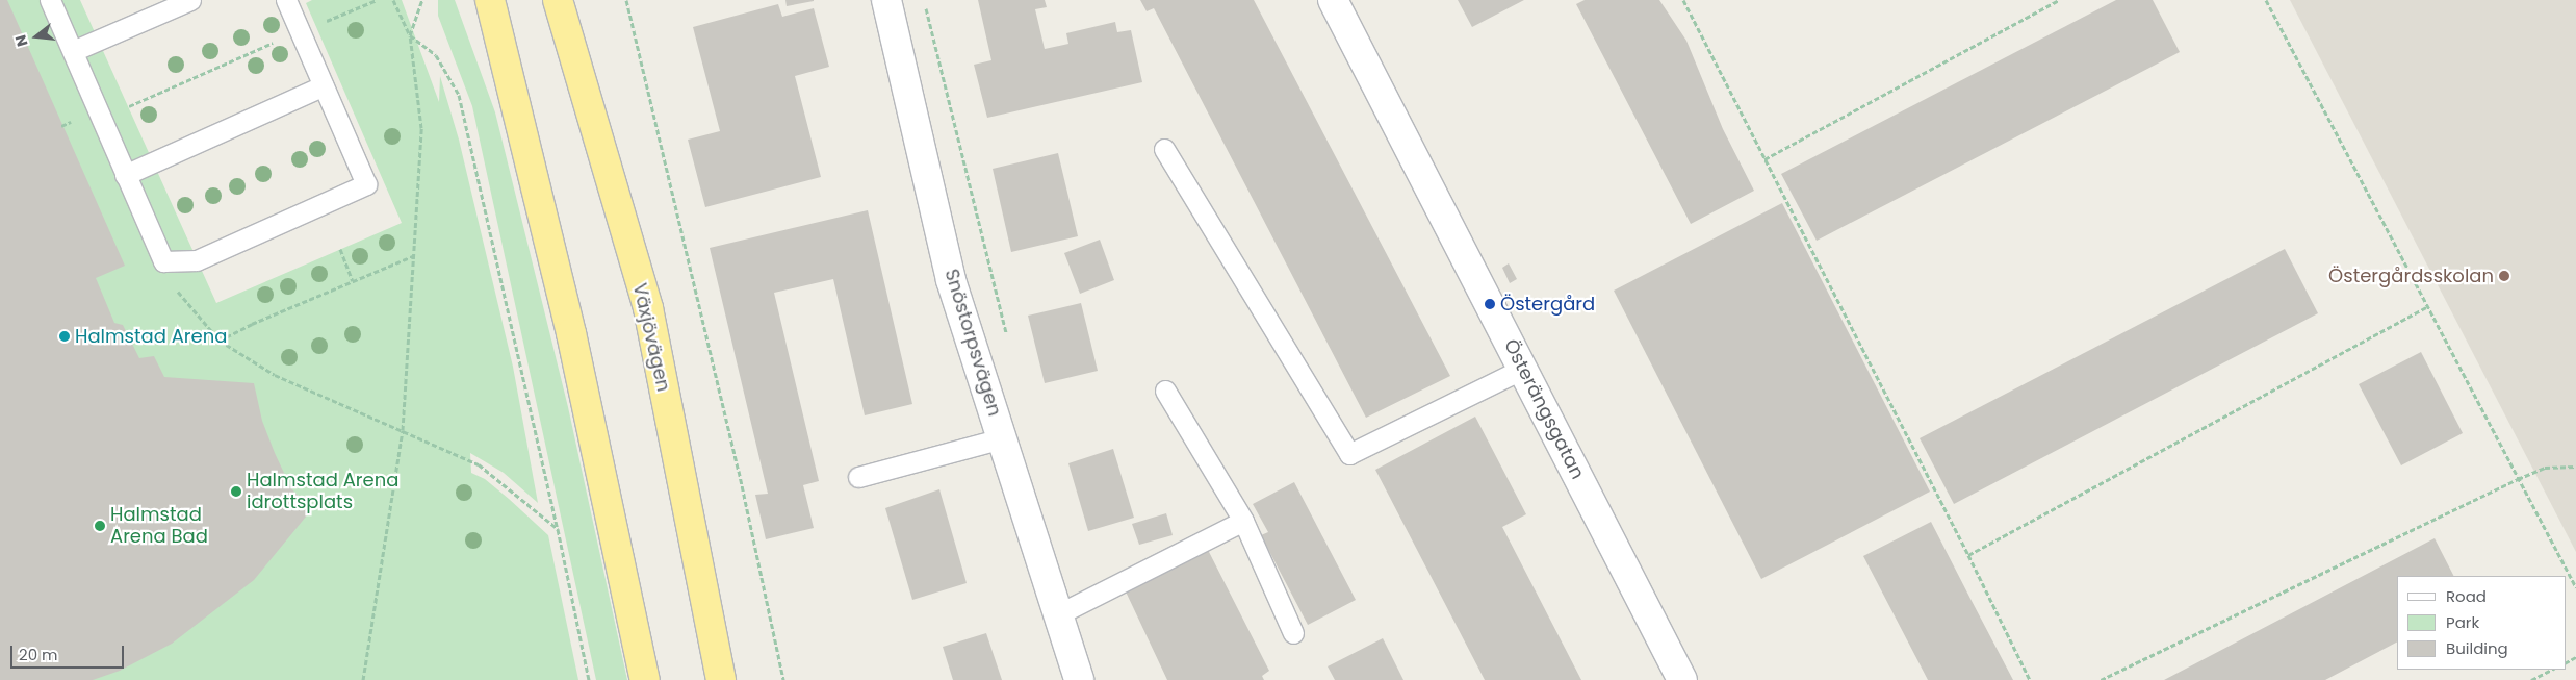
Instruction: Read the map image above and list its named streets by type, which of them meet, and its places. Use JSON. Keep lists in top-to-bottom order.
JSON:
{
  "streets": {
    "highway": ["Växjövägen"],
    "street": ["Snöstorpsvägen", "Österängsgatan"]
  },
  "places": [
    "Östergårdsskolan",
    "Östergård",
    "Halmstad Arena",
    "Halmstad Arena idrottsplats",
    "Halmstad Arena Bad"
  ],
  "legend": ["Road", "Park", "Building"],
  "scale_bar": "20 m",
  "north": "left"
}
